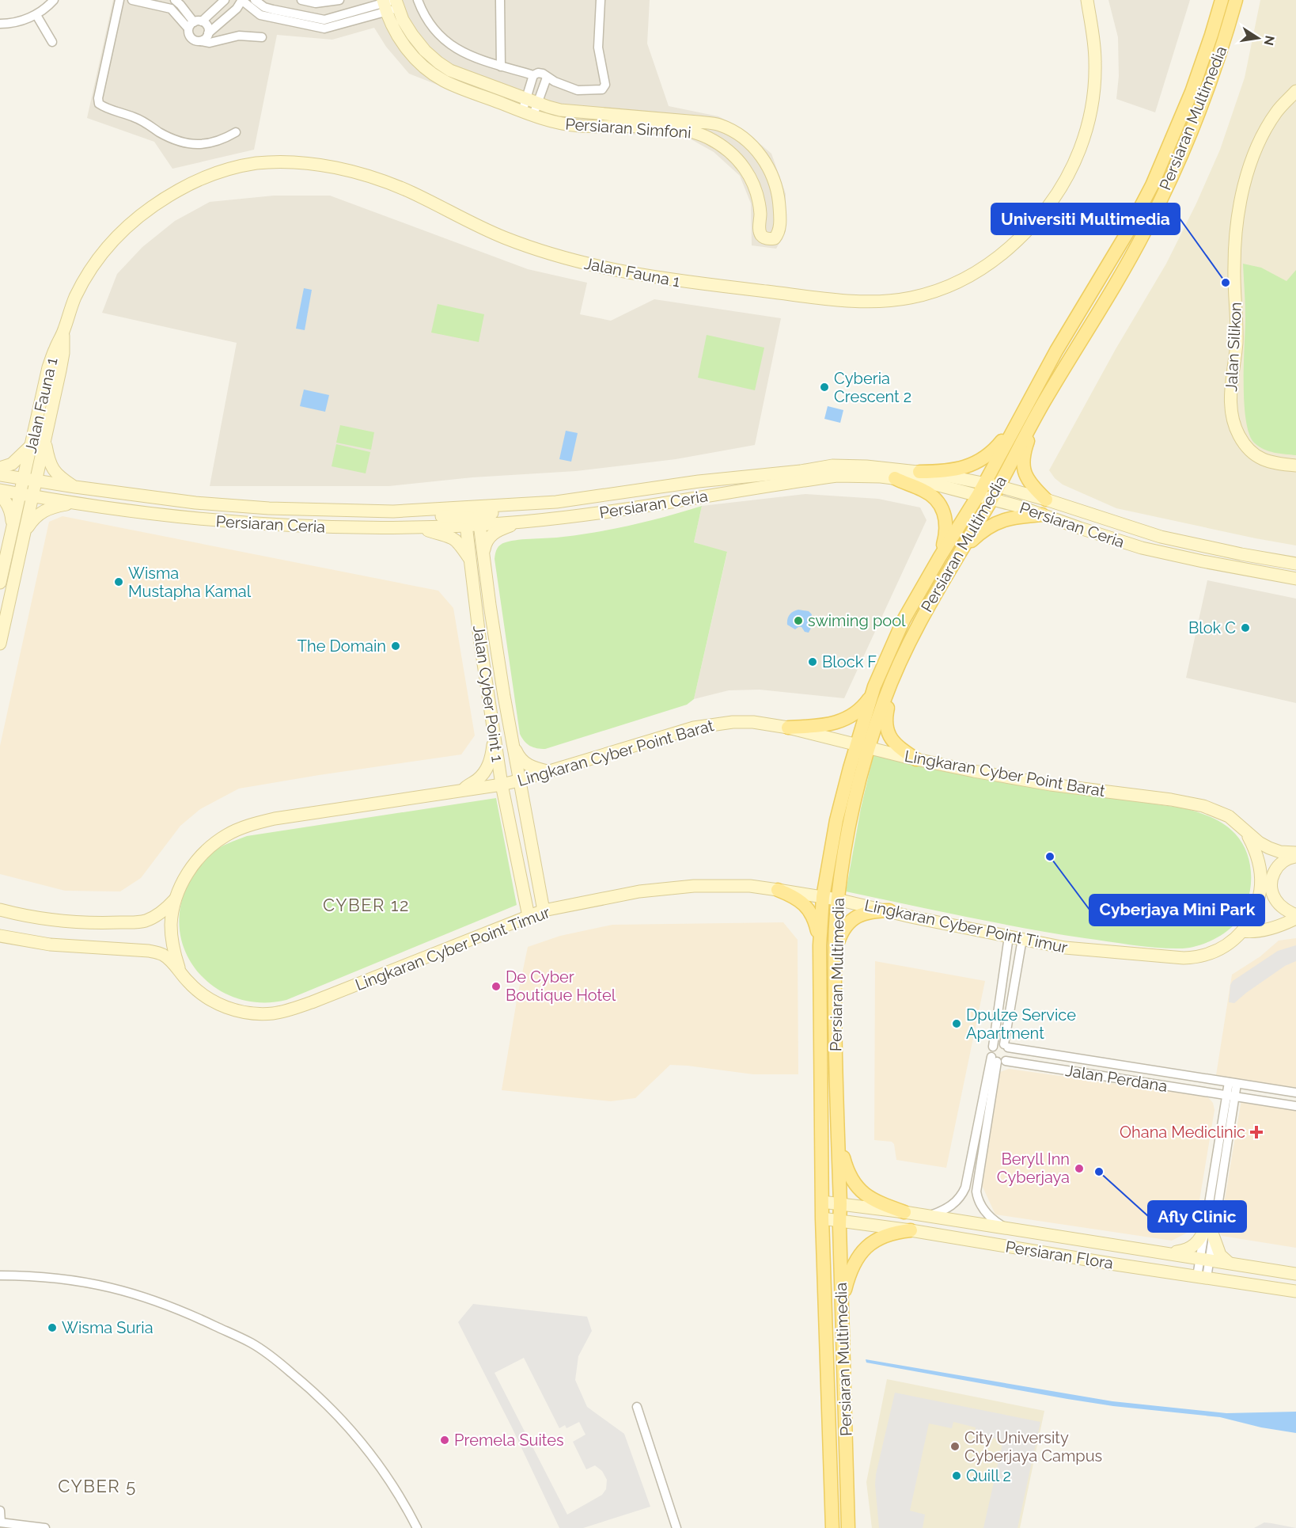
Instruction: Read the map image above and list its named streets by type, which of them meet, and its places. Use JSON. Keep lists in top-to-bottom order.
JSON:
{
  "streets": {
    "main road": ["Persiaran Multimedia"],
    "street": [
      "Persiaran Simfoni",
      "Jalan Fauna 1",
      "Jalan Silikon",
      "Persiaran Ceria",
      "Jalan Cyber Point 1",
      "Lingkaran Cyber Point Barat",
      "Lingkaran Cyber Point Timur",
      "Jalan Perdana",
      "Persiaran Flora"
    ]
  },
  "crossings": [
    ["Persiaran Multimedia", "Persiaran Ceria"],
    ["Persiaran Multimedia", "Lingkaran Cyber Point Barat"],
    ["Persiaran Multimedia", "Lingkaran Cyber Point Timur"],
    ["Persiaran Multimedia", "Persiaran Flora"],
    ["Jalan Fauna 1", "Persiaran Ceria"],
    ["Persiaran Ceria", "Jalan Cyber Point 1"],
    ["Jalan Cyber Point 1", "Lingkaran Cyber Point Barat"],
    ["Jalan Cyber Point 1", "Lingkaran Cyber Point Timur"],
    ["Lingkaran Cyber Point Barat", "Lingkaran Cyber Point Timur"]
  ],
  "districts": ["CYBER 12", "CYBER 5"],
  "places": {
    "other": [
      "Universiti Multimedia",
      "Cyberia Crescent 2",
      "Wisma Mustapha Kamal",
      "swiming pool",
      "Blok C",
      "The Domain",
      "Block F",
      "Cyberjaya Mini Park",
      "De Cyber Boutique Hotel",
      "Dpulze Service Apartment",
      "Beryll Inn Cyberjaya",
      "Afly Clinic",
      "Wisma Suria",
      "Premela Suites",
      "City University Cyberjaya Campus",
      "Quill 2"
    ],
    "health": ["Ohana Mediclinic"]
  },
  "north": "right"
}
